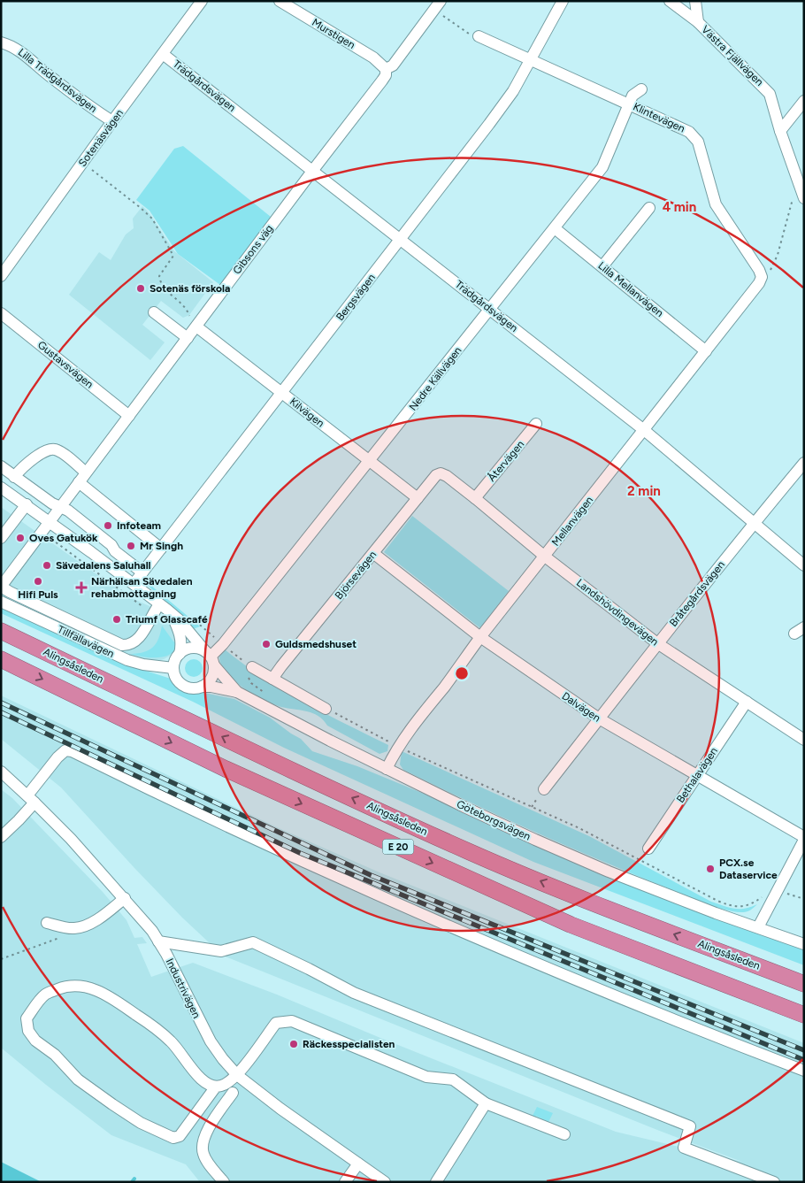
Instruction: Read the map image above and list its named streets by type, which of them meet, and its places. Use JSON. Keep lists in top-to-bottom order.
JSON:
{
  "streets": {
    "highway": ["Alingsåsleden", "E 20"],
    "street": [
      "Murstigen",
      "Västra Fjällvägen",
      "Lilla Trädgårdsvägen",
      "Trädgårdsvägen",
      "Klintevägen",
      "Sotenäsvägen",
      "Gibsons väg",
      "Lilla Mellanvägen",
      "Bergsvägen",
      "Gustavsvägen",
      "Nedre Källvägen",
      "Kilvägen",
      "Återvägen",
      "Mellanvägen",
      "Björsevägen",
      "Bråtegårdsvägen",
      "Landshövdingevägen",
      "Tillfällavägen",
      "Dalvägen",
      "Bethalavägen",
      "Göteborgsvägen",
      "Industrivägen"
    ]
  },
  "crossings": [
    ["Murstigen", "Gibsons väg"],
    ["Lilla Trädgårdsvägen", "Sotenäsvägen"],
    ["Trädgårdsvägen", "Sotenäsvägen"],
    ["Trädgårdsvägen", "Gibsons väg"],
    ["Trädgårdsvägen", "Bergsvägen"],
    ["Trädgårdsvägen", "Nedre Källvägen"],
    ["Trädgårdsvägen", "Mellanvägen"],
    ["Trädgårdsvägen", "Bråtegårdsvägen"],
    ["Klintevägen", "Bergsvägen"],
    ["Klintevägen", "Nedre Källvägen"],
    ["Klintevägen", "Mellanvägen"],
    ["Gibsons väg", "Gustavsvägen"],
    ["Gibsons väg", "Kilvägen"],
    ["Gibsons väg", "Göteborgsvägen"],
    ["Lilla Mellanvägen", "Nedre Källvägen"],
    ["Lilla Mellanvägen", "Mellanvägen"],
    ["Bergsvägen", "Kilvägen"],
    ["Bergsvägen", "Göteborgsvägen"],
    ["Nedre Källvägen", "Kilvägen"],
    ["Nedre Källvägen", "Tillfällavägen"],
    ["Nedre Källvägen", "Göteborgsvägen"],
    ["Kilvägen", "Björsevägen"],
    ["Återvägen", "Landshövdingevägen"],
    ["Mellanvägen", "Landshövdingevägen"],
    ["Mellanvägen", "Dalvägen"],
    ["Mellanvägen", "Göteborgsvägen"],
    ["Björsevägen", "Landshövdingevägen"],
    ["Björsevägen", "Dalvägen"],
    ["Bråtegårdsvägen", "Landshövdingevägen"],
    ["Bråtegårdsvägen", "Dalvägen"],
    ["Landshövdingevägen", "Bethalavägen"],
    ["Tillfällavägen", "Göteborgsvägen"],
    ["Dalvägen", "Bethalavägen"]
  ],
  "places": {
    "other": [
      "Sotenäs förskola",
      "Infoteam",
      "Oves Gatukök",
      "Mr Singh",
      "Sävedalens Saluhall",
      "Hifi Puls",
      "Triumf Glasscafé",
      "Guldsmedshuset",
      "PCX.se Dataservice",
      "Räckesspecialisten"
    ],
    "health": ["Närhälsan Sävedalen rehabmottagning"]
  },
  "rings": ["4 min", "2 min"]
}
